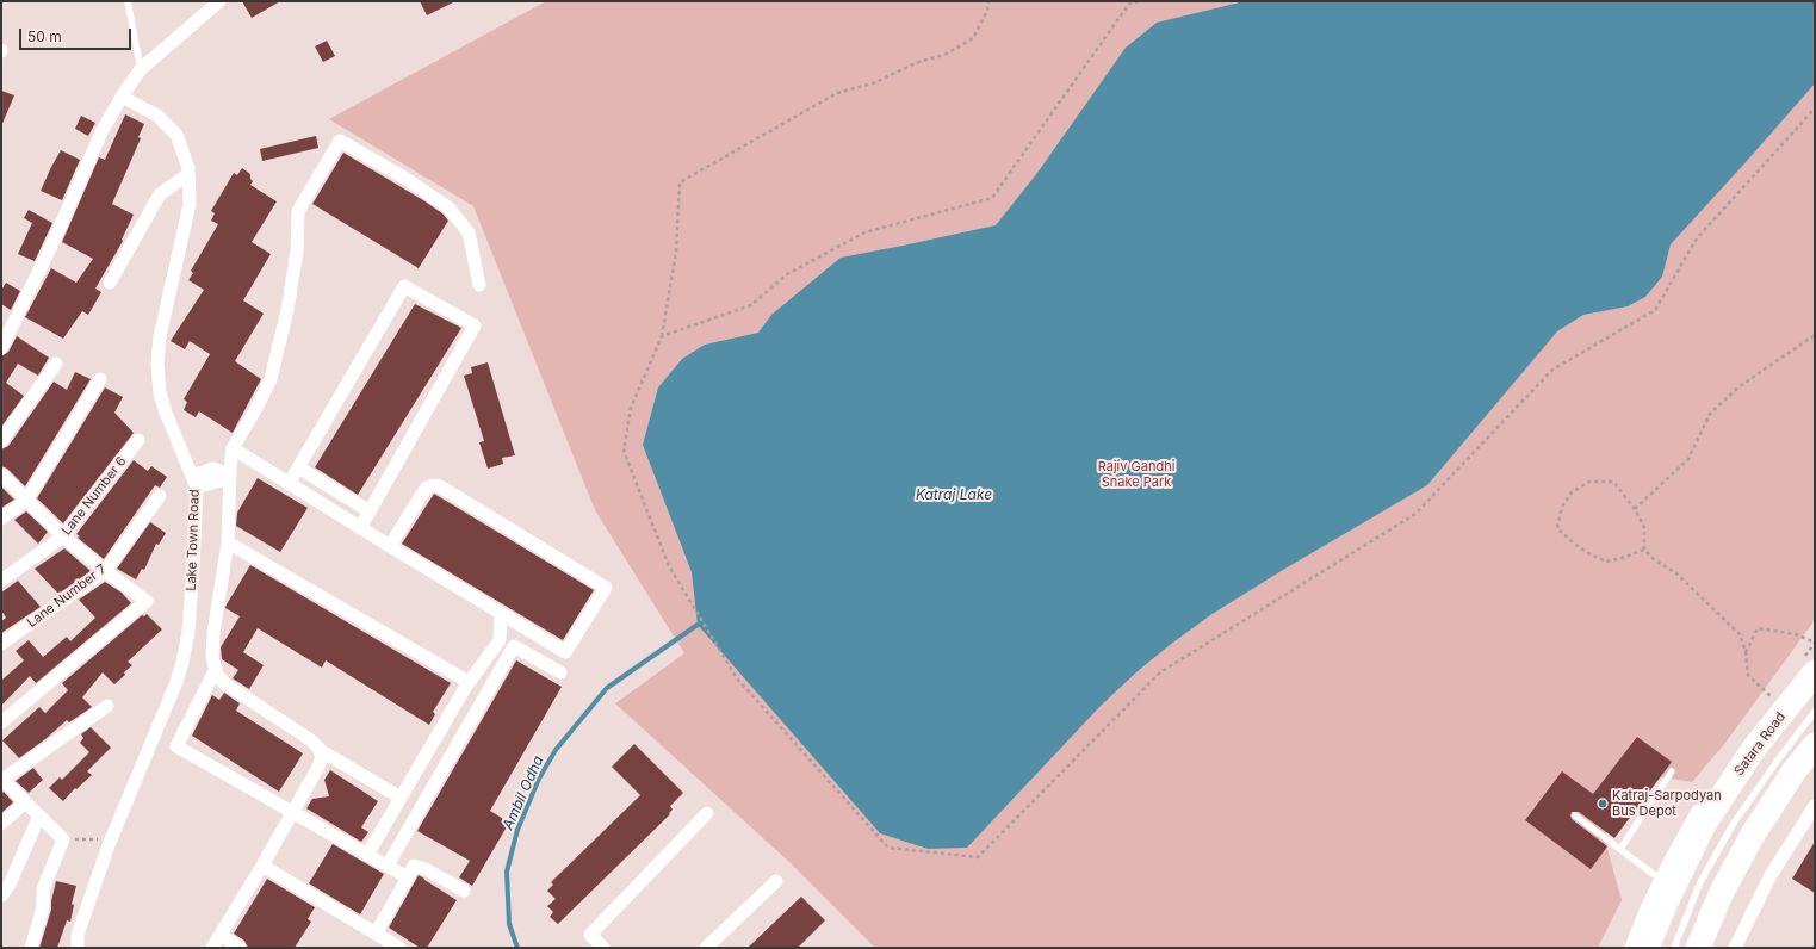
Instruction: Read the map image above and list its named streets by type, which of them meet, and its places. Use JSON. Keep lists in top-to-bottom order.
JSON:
{
  "streets": {
    "highway": ["Satara Road"],
    "street": ["Lane Number 6", "Lake Town Road", "Lane Number 7"]
  },
  "water": ["Katraj Lake", "Ambil Odha"],
  "parks": ["Rajiv Gandhi Snake Park"],
  "places": ["Katraj-Sarpodyan Bus Depot"],
  "scale_bar": "50 m"
}
